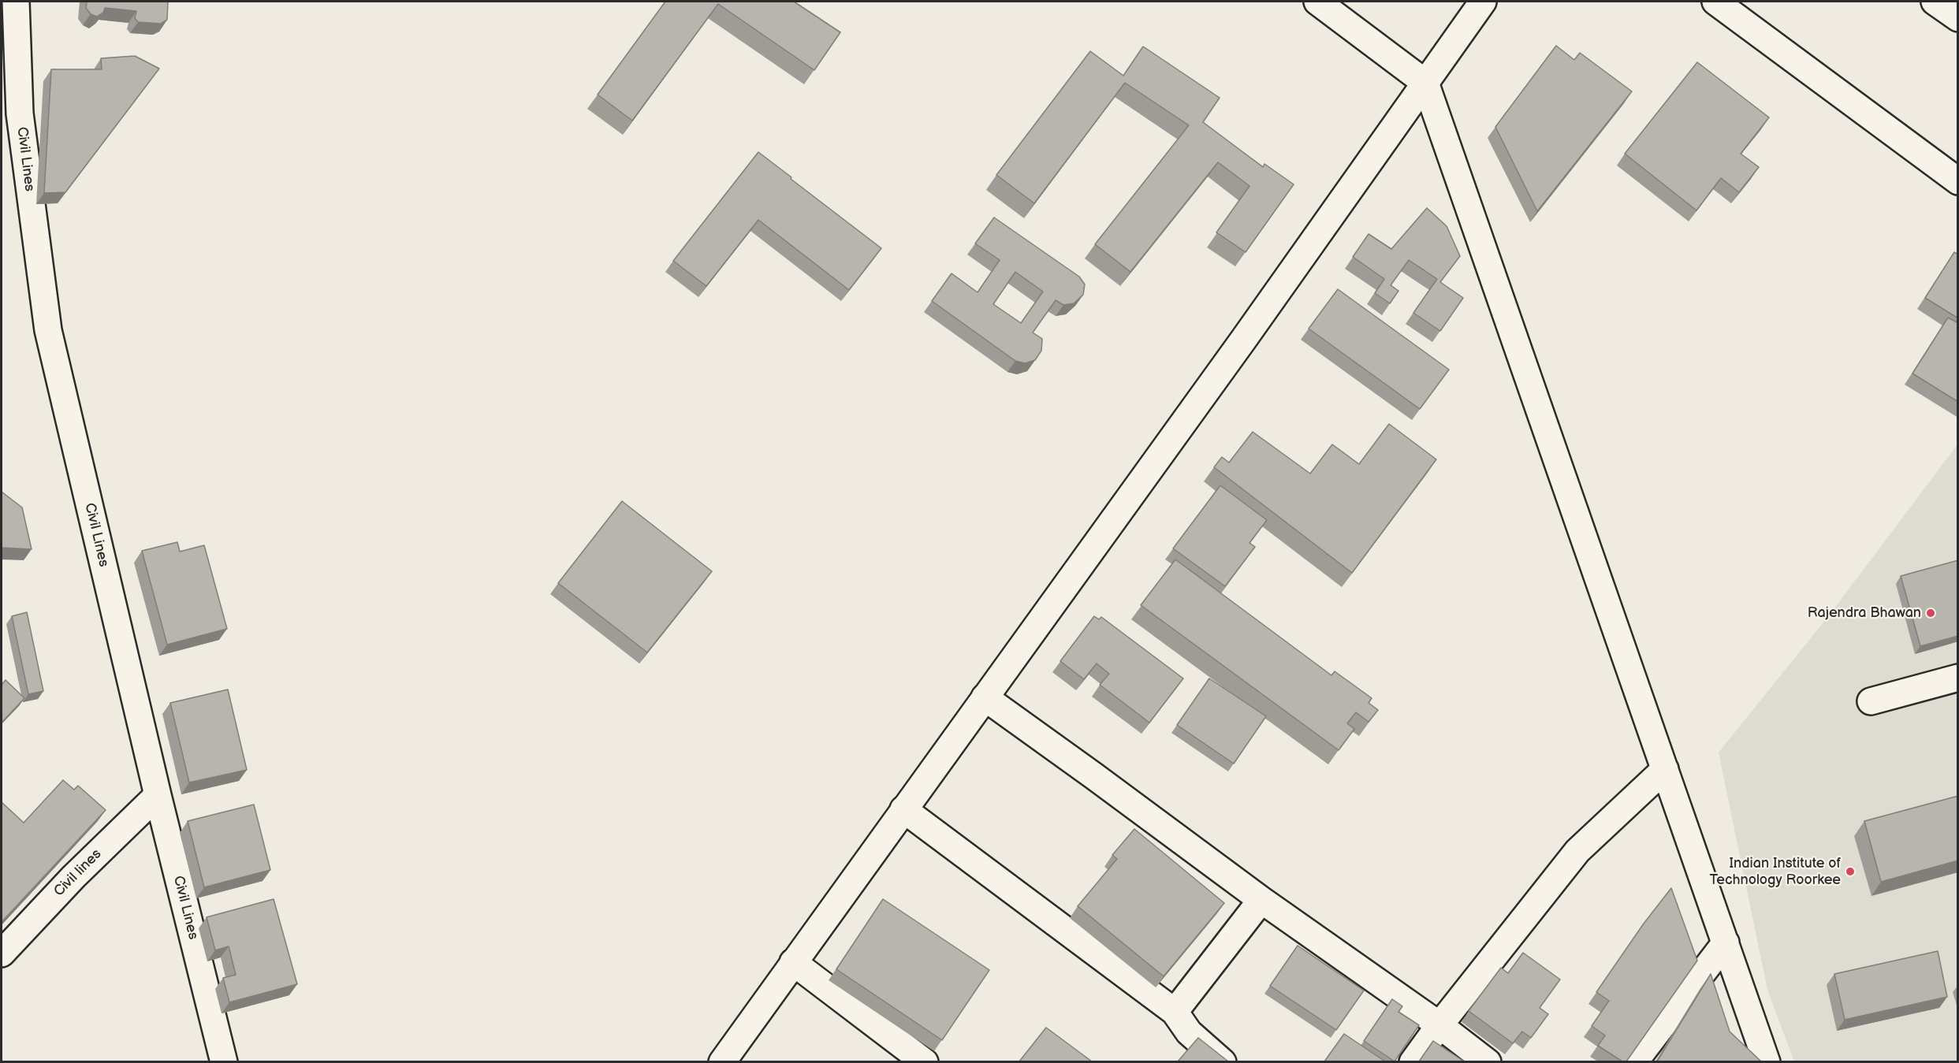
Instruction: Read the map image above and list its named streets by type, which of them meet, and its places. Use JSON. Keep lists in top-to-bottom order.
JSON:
{
  "streets": {
    "street": ["Civil Lines", "Civil lines"]
  },
  "crossings": [
    ["Civil Lines", "Civil lines"]
  ],
  "places": ["Rajendra Bhawan", "Indian Institute of Technology Roorkee"]
}
